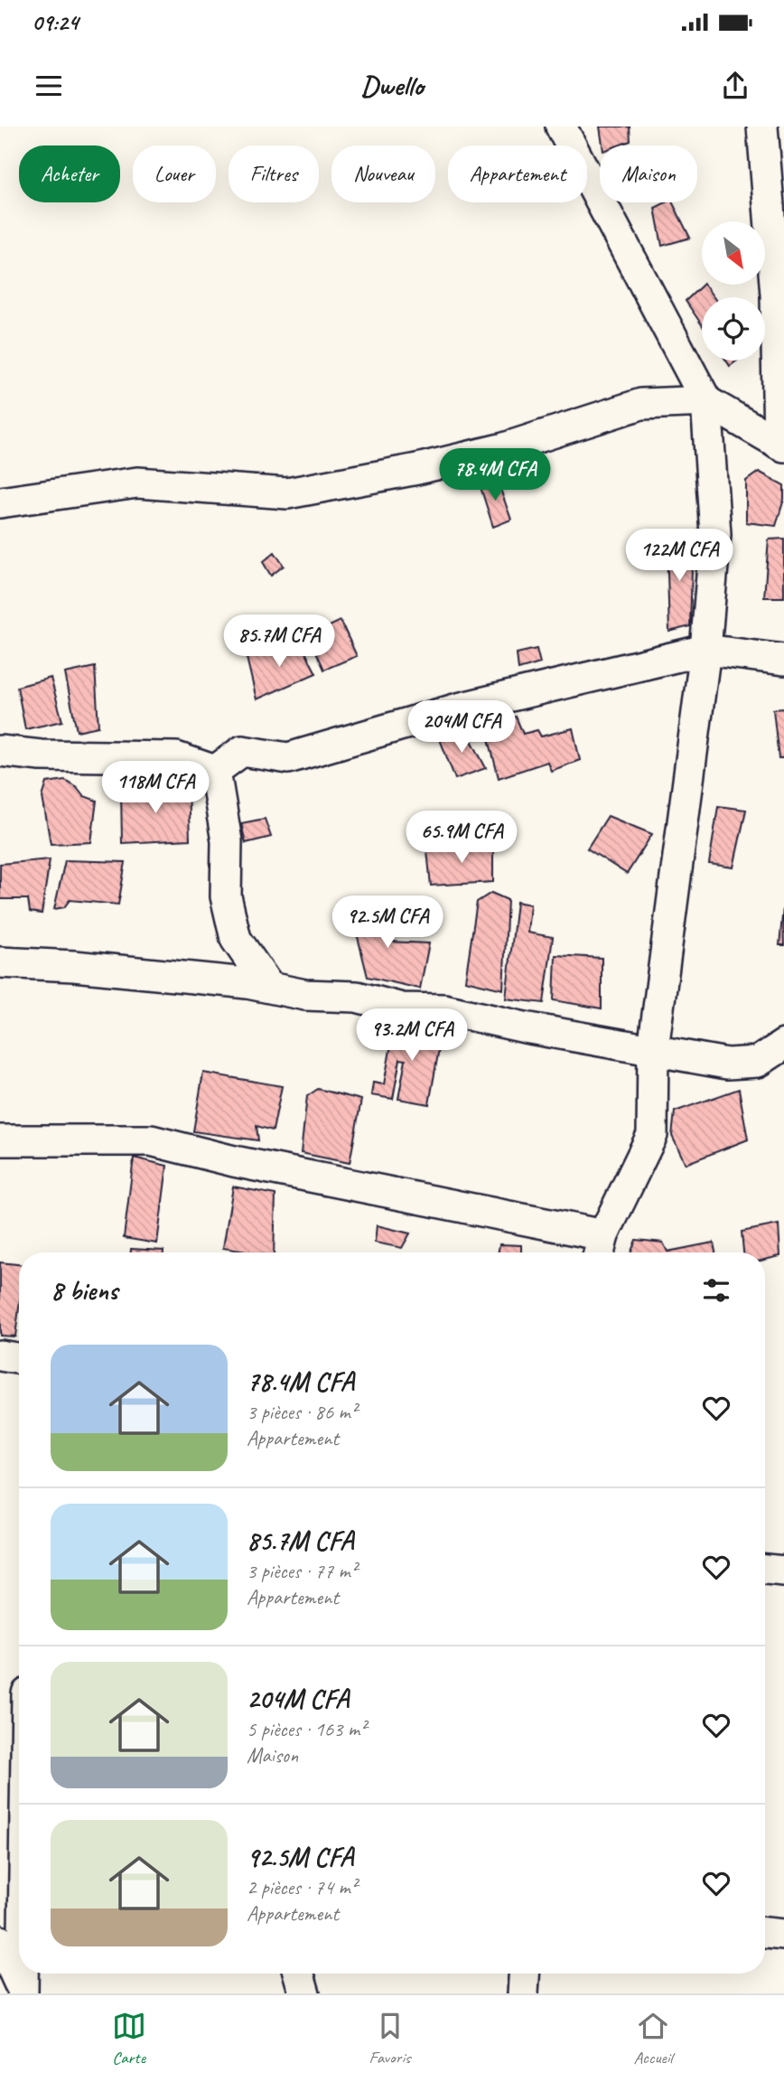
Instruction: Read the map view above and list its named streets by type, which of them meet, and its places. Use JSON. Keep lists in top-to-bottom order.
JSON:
{
  "north": "bottom right",
  "page": {
    "status": "09:24",
    "header": "Dwello",
    "chip": [
      "Acheter",
      "Louer",
      "Filtres",
      "Nouveau",
      "Appartement",
      "Maison"
    ],
    "price": [
      "78.4M CFA",
      "122M CFA",
      "85.7M CFA",
      "204M CFA",
      "118M CFA",
      "65.9M CFA",
      "92.5M CFA",
      "93.2M CFA"
    ],
    "heading": "8 biens",
    "list": [
      {
        "name": "78.4M CFA",
        "note": "3 pièces · 86 m² · Appartement"
      },
      {
        "name": "85.7M CFA",
        "note": "3 pièces · 77 m² · Appartement"
      },
      {
        "name": "204M CFA",
        "note": "5 pièces · 163 m² · Maison"
      },
      {
        "name": "92.5M CFA",
        "note": "2 pièces · 74 m² · Appartement"
      }
    ],
    "tabs": ["Carte", "Favoris", "Accueil"]
  }
}
